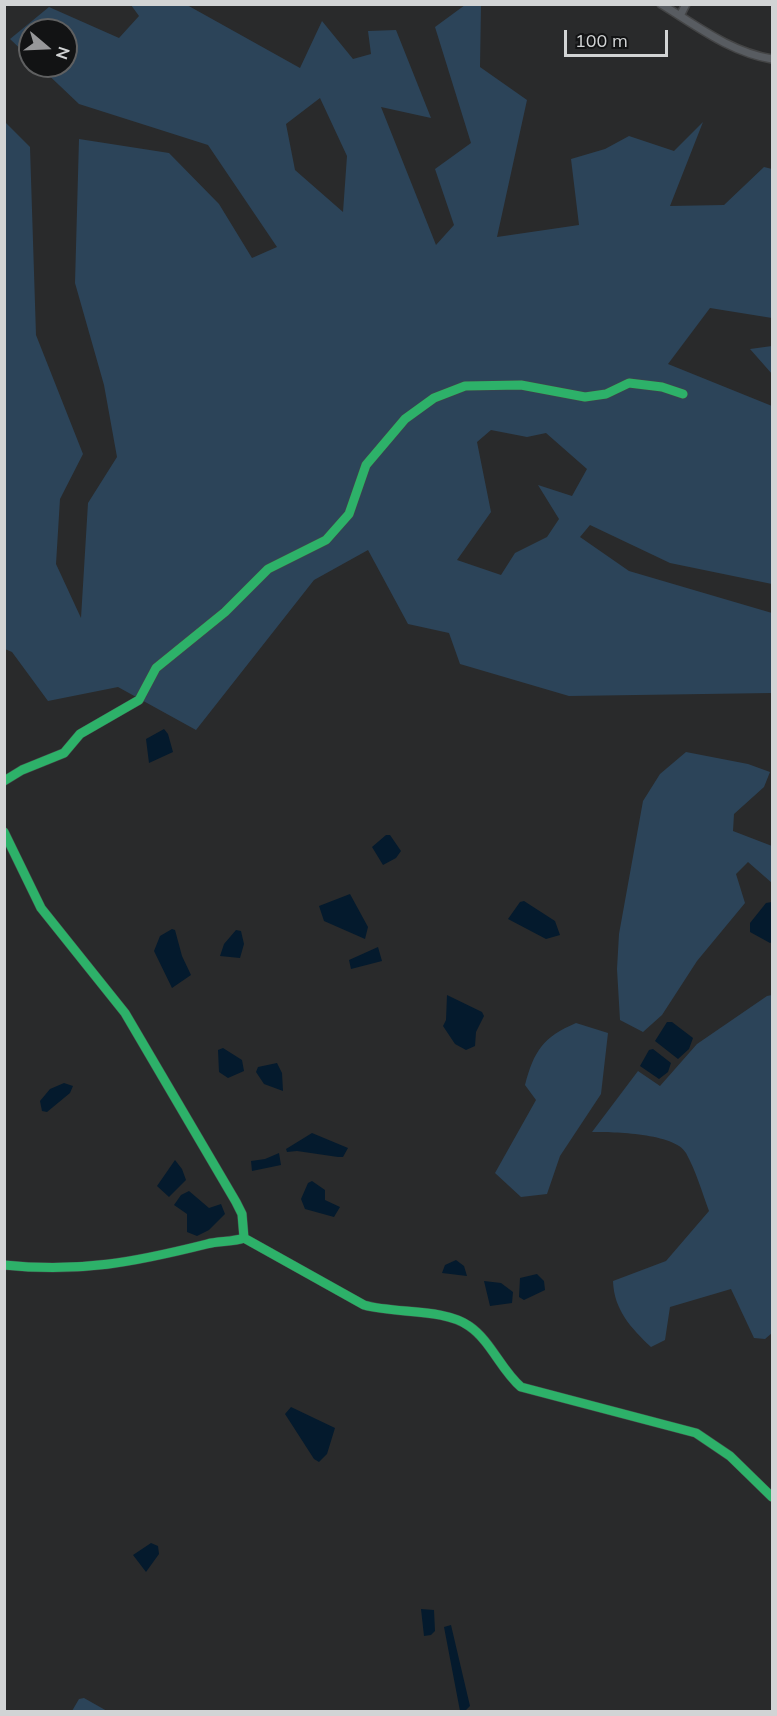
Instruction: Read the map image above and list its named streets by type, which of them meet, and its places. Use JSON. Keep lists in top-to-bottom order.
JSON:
{
  "scale_bar": "100 m",
  "north": "right"
}
